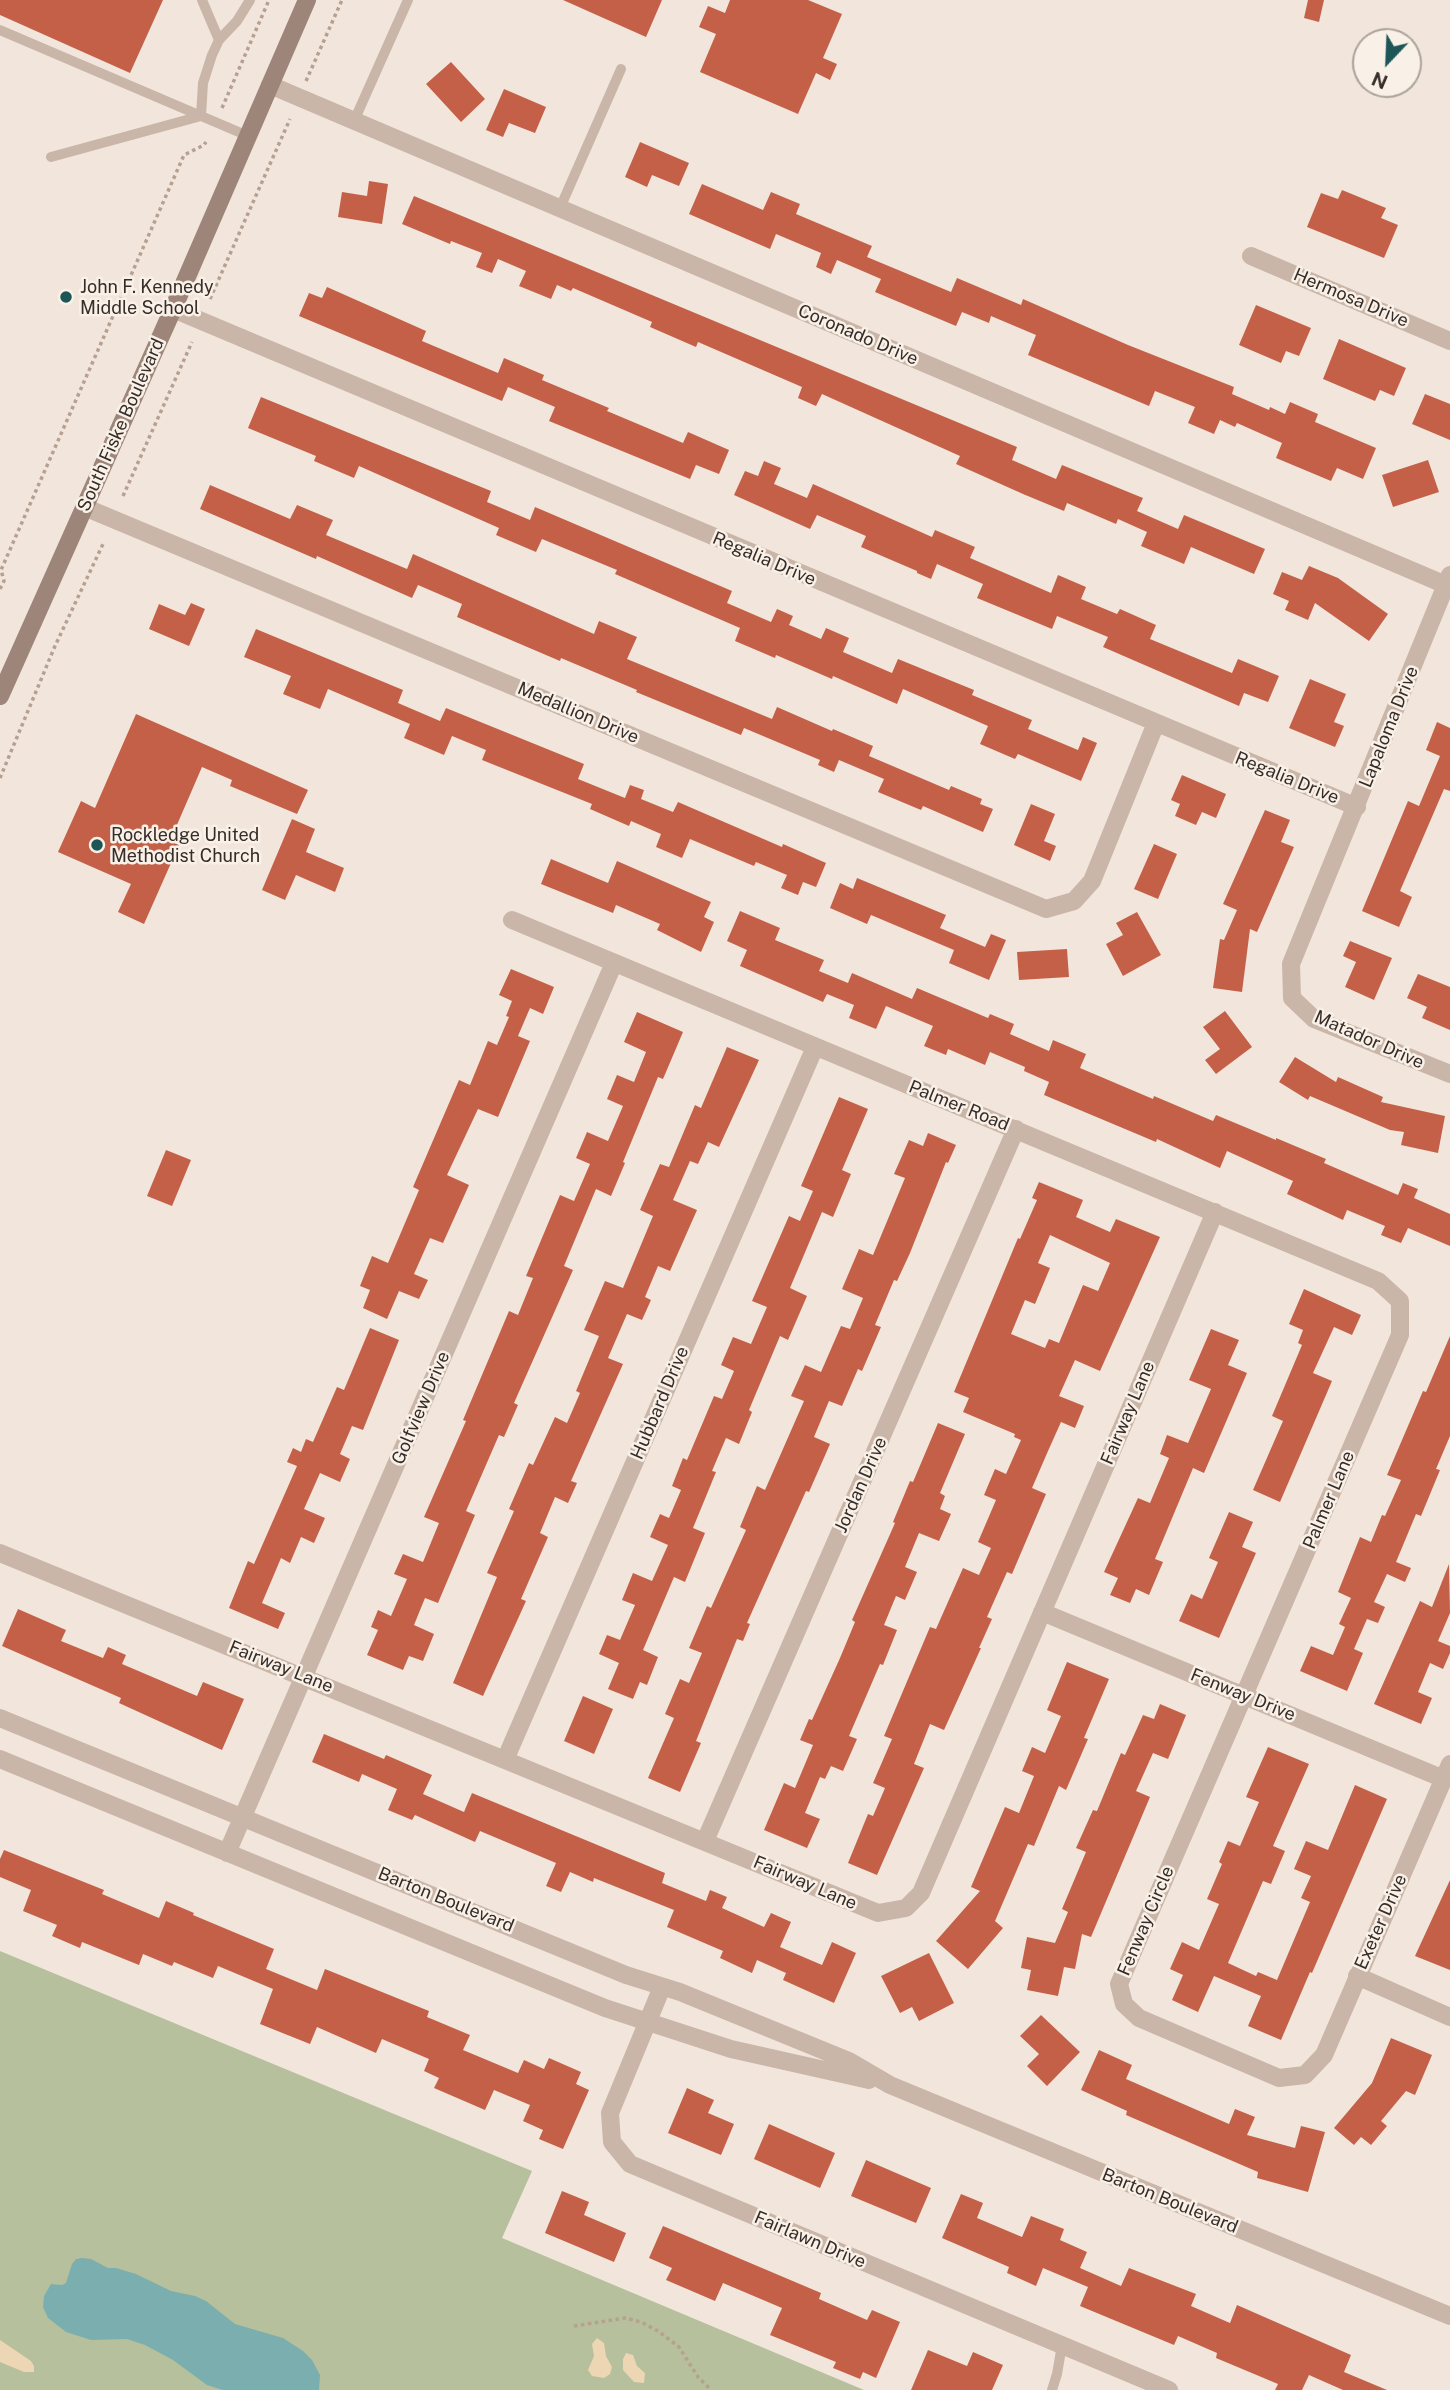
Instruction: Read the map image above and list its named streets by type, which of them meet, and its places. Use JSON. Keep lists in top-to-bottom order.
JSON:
{
  "streets": {
    "main road": ["South Fiske Boulevard"],
    "street": [
      "Hermosa Drive",
      "Coronado Drive",
      "Regalia Drive",
      "Medallion Drive",
      "Lapaloma Drive",
      "Matador Drive",
      "Palmer Road",
      "Hubbard Drive",
      "Golfview Drive",
      "Fairway Lane",
      "Jordan Drive",
      "Palmer Lane",
      "Fenway Drive",
      "Barton Boulevard",
      "Fenway Circle",
      "Exeter Drive",
      "Fairlawn Drive"
    ]
  },
  "crossings": [
    ["Coronado Drive", "South Fiske Boulevard"],
    ["Coronado Drive", "Lapaloma Drive"],
    ["South Fiske Boulevard", "Regalia Drive"],
    ["South Fiske Boulevard", "Medallion Drive"],
    ["Regalia Drive", "Medallion Drive"],
    ["Regalia Drive", "Lapaloma Drive"],
    ["Lapaloma Drive", "Matador Drive"],
    ["Palmer Road", "Hubbard Drive"],
    ["Palmer Road", "Golfview Drive"],
    ["Palmer Road", "Fairway Lane"],
    ["Palmer Road", "Jordan Drive"],
    ["Palmer Road", "Palmer Lane"],
    ["Hubbard Drive", "Fairway Lane"],
    ["Golfview Drive", "Fairway Lane"],
    ["Golfview Drive", "Barton Boulevard"],
    ["Fairway Lane", "Jordan Drive"],
    ["Fairway Lane", "Fenway Drive"],
    ["Palmer Lane", "Fenway Drive"],
    ["Palmer Lane", "Fenway Circle"],
    ["Fenway Drive", "Fenway Circle"],
    ["Fenway Drive", "Exeter Drive"],
    ["Barton Boulevard", "Fairlawn Drive"],
    ["Fenway Circle", "Exeter Drive"]
  ],
  "places": ["John F. Kennedy Middle School", "Rockledge United Methodist Church"],
  "north": "bottom left"
}
